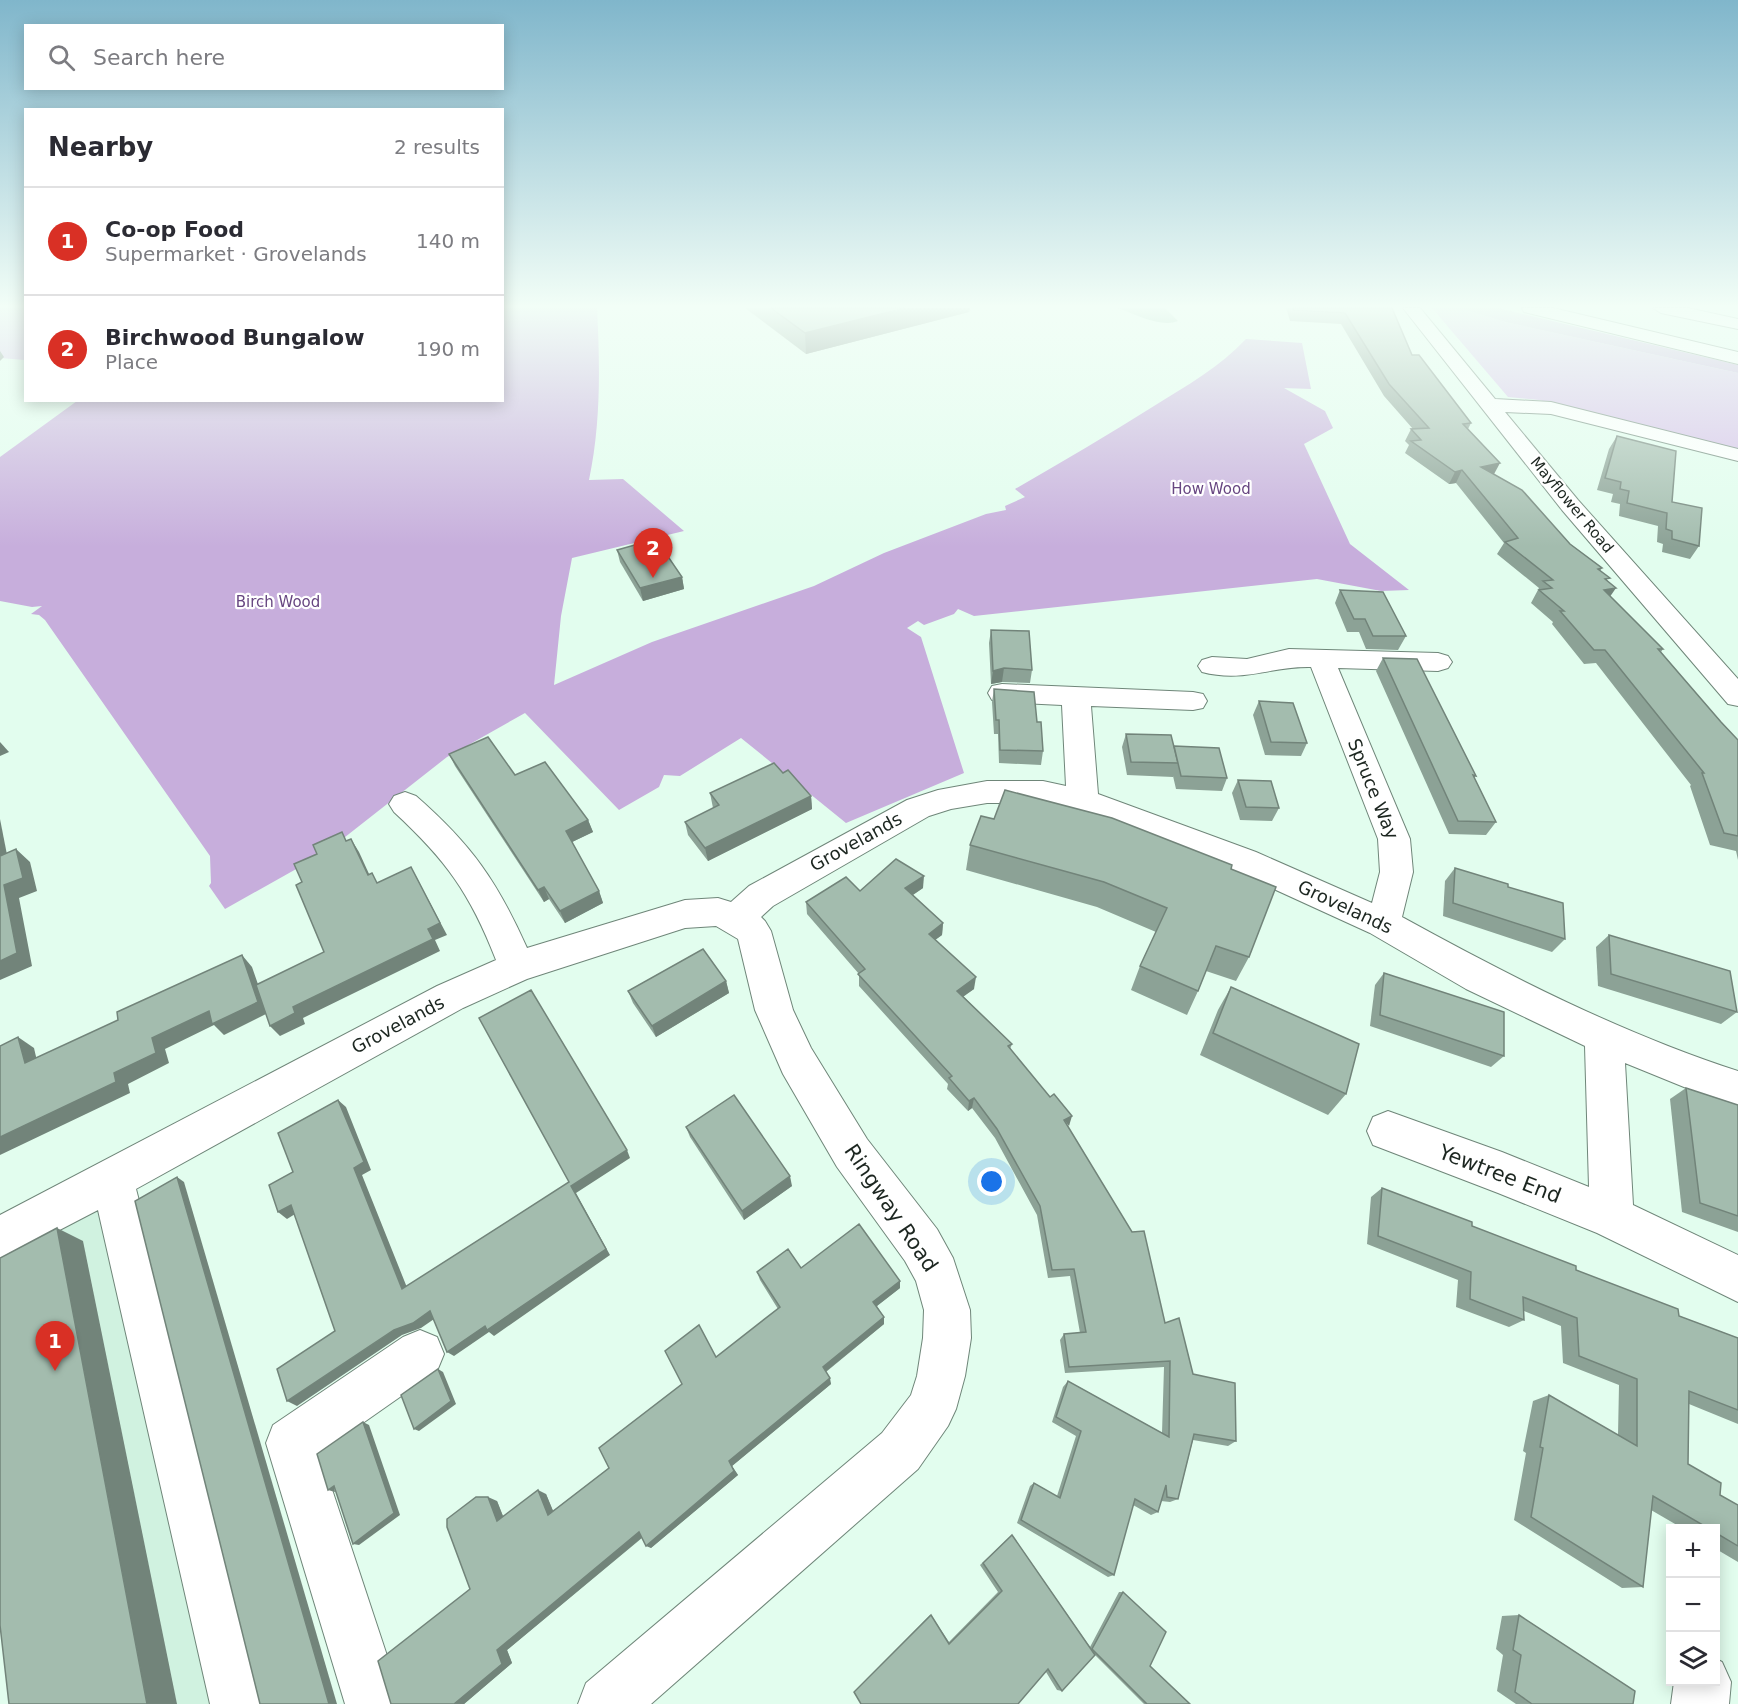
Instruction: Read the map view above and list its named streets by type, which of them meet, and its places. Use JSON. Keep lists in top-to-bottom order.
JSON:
{
  "streets": {
    "main road": [
      "Mayflower Road",
      "Spruce Way",
      "Grovelands",
      "Yewtree End",
      "Ringway Road"
    ]
  },
  "crossings": [
    ["Spruce Way", "Grovelands"],
    ["Grovelands", "Ringway Road"]
  ],
  "parks": ["How Wood", "Birch Wood"],
  "page": {
    "search": "Search here",
    "heading": ["Nearby", "2 results"],
    "list": [
      {
        "mark": "1",
        "name": "Co-op Food",
        "note": "Supermarket · Grovelands",
        "value": "140 m"
      },
      {
        "mark": "2",
        "name": "Birchwood Bungalow",
        "note": "Place",
        "value": "190 m"
      }
    ],
    "pins": ["2", "1"],
    "map_buttons": ["+", "−"]
  }
}
